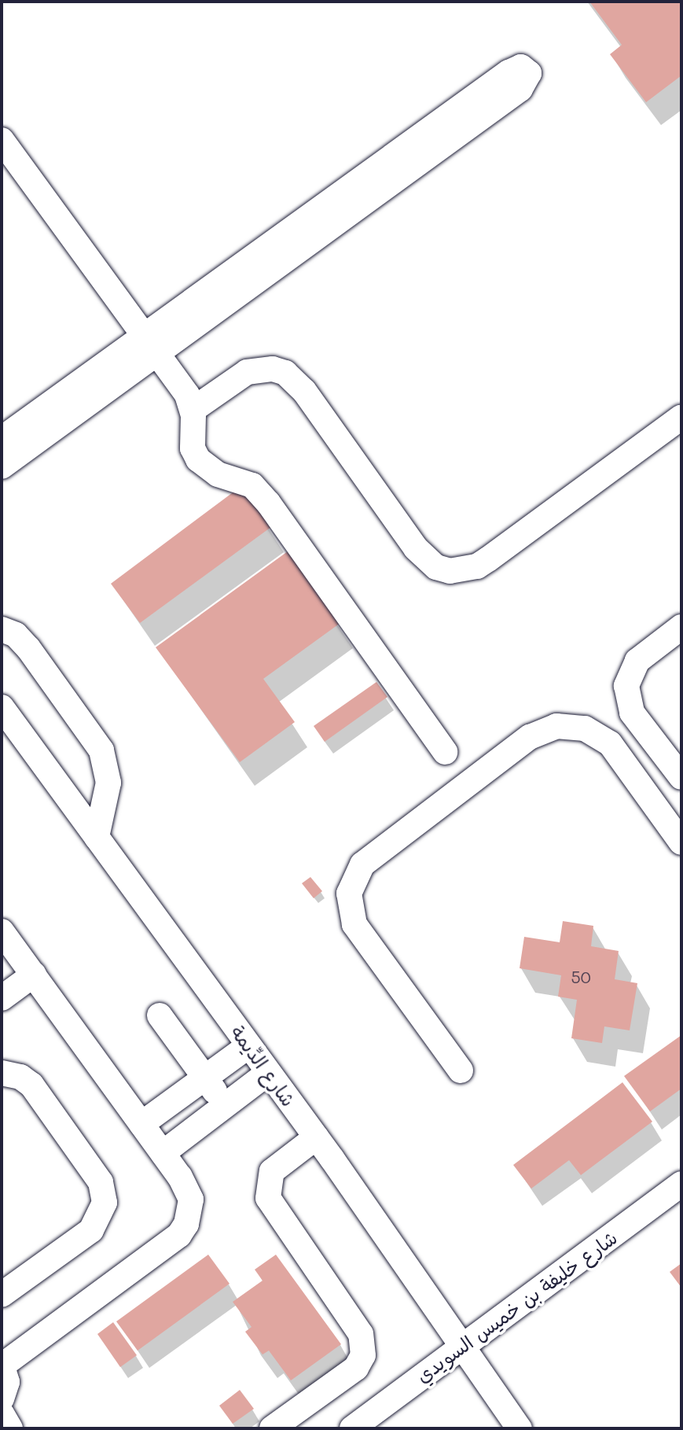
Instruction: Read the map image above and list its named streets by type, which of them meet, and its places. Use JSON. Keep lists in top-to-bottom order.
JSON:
{
  "streets": {
    "street": ["شارع الدِّيمة", "شارع خليفة بن خميس السويدي"]
  },
  "crossings": [
    ["شارع الدِّيمة", "شارع خليفة بن خميس السويدي"]
  ],
  "house_numbers": ["50"]
}
